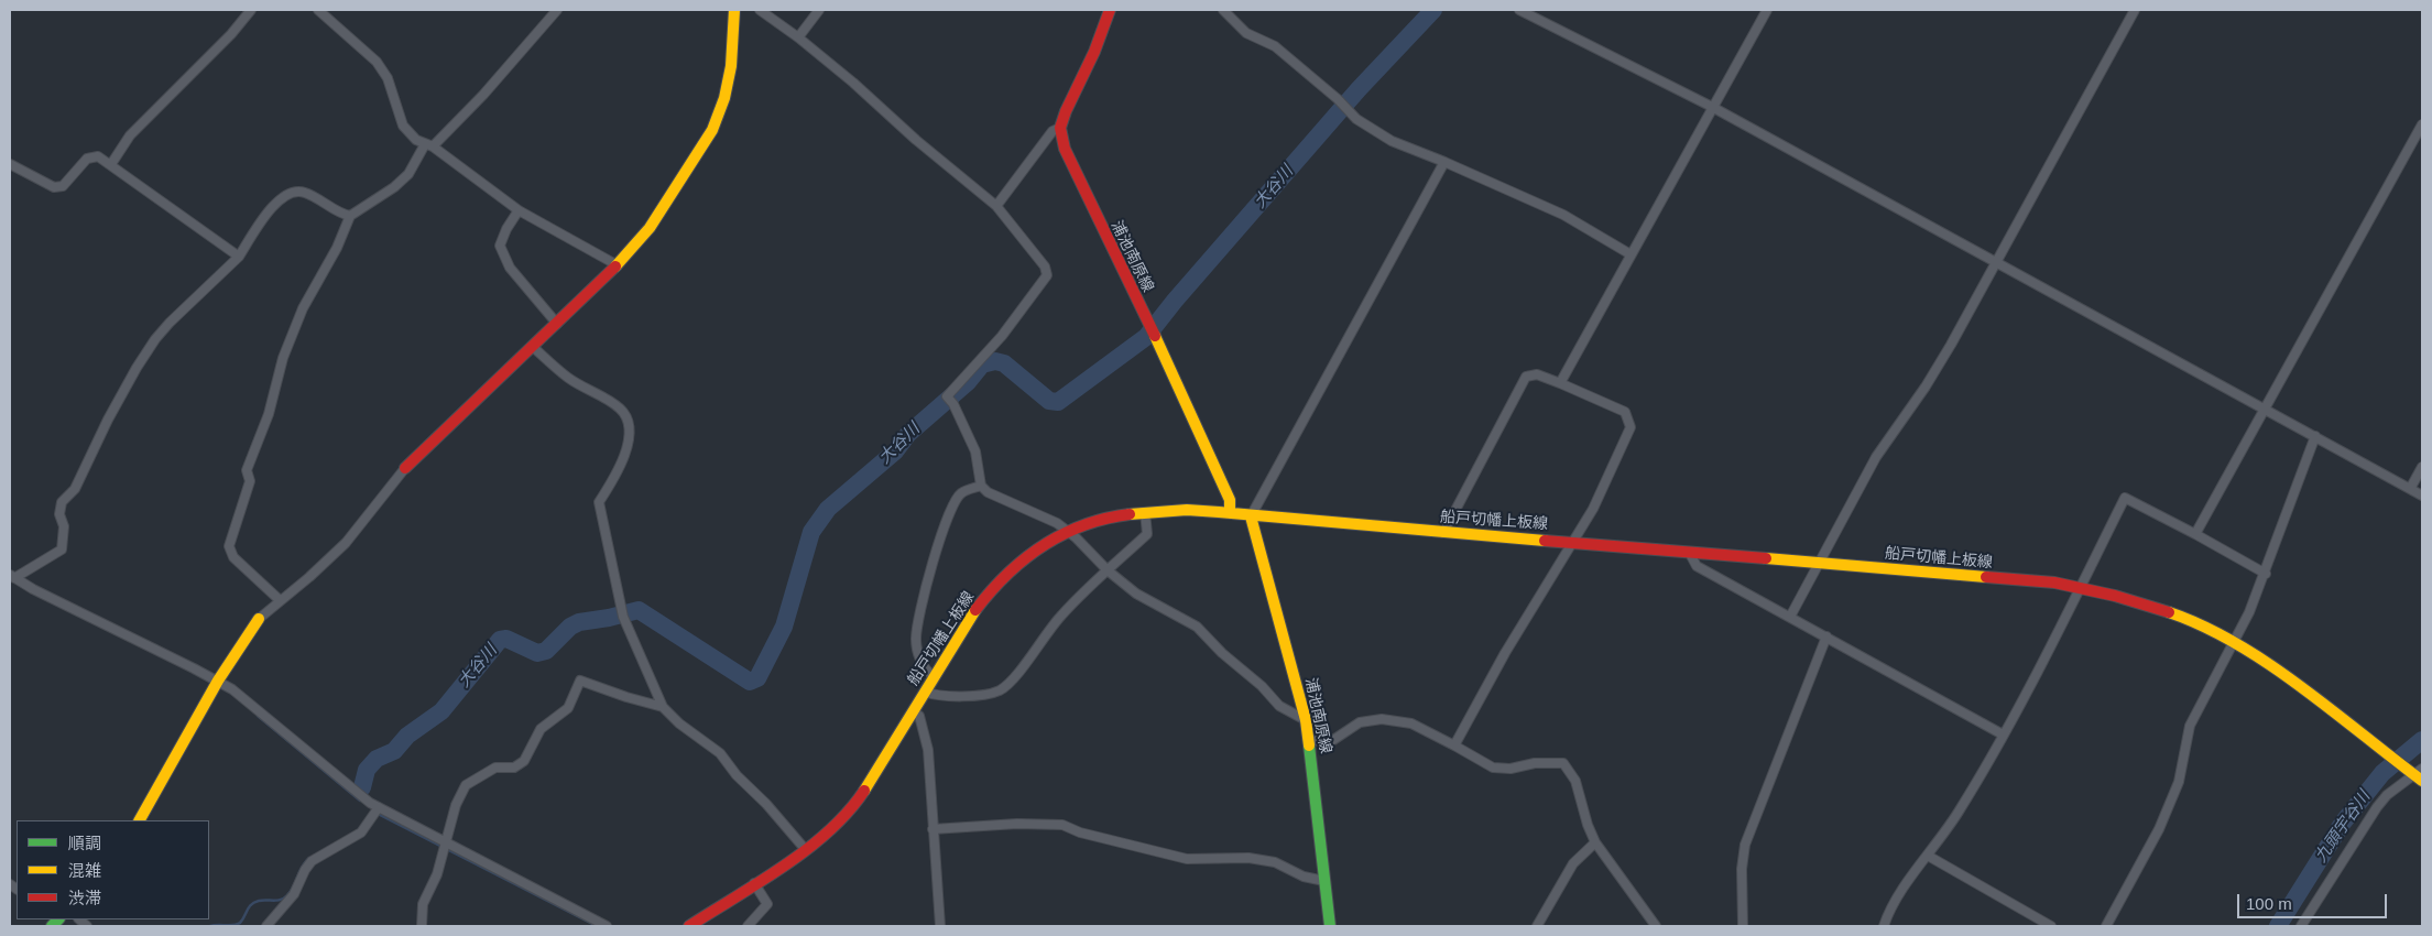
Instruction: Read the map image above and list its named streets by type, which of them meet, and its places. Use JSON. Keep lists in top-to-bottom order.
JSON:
{
  "streets": {
    "main road": ["浦池南原線", "船戸切幡上板線"]
  },
  "crossings": [
    ["浦池南原線", "船戸切幡上板線"]
  ],
  "water": ["大谷川", "九頭宇谷川"],
  "legend": ["順調", "混雑", "渋滞"],
  "scale_bar": "100 m"
}
